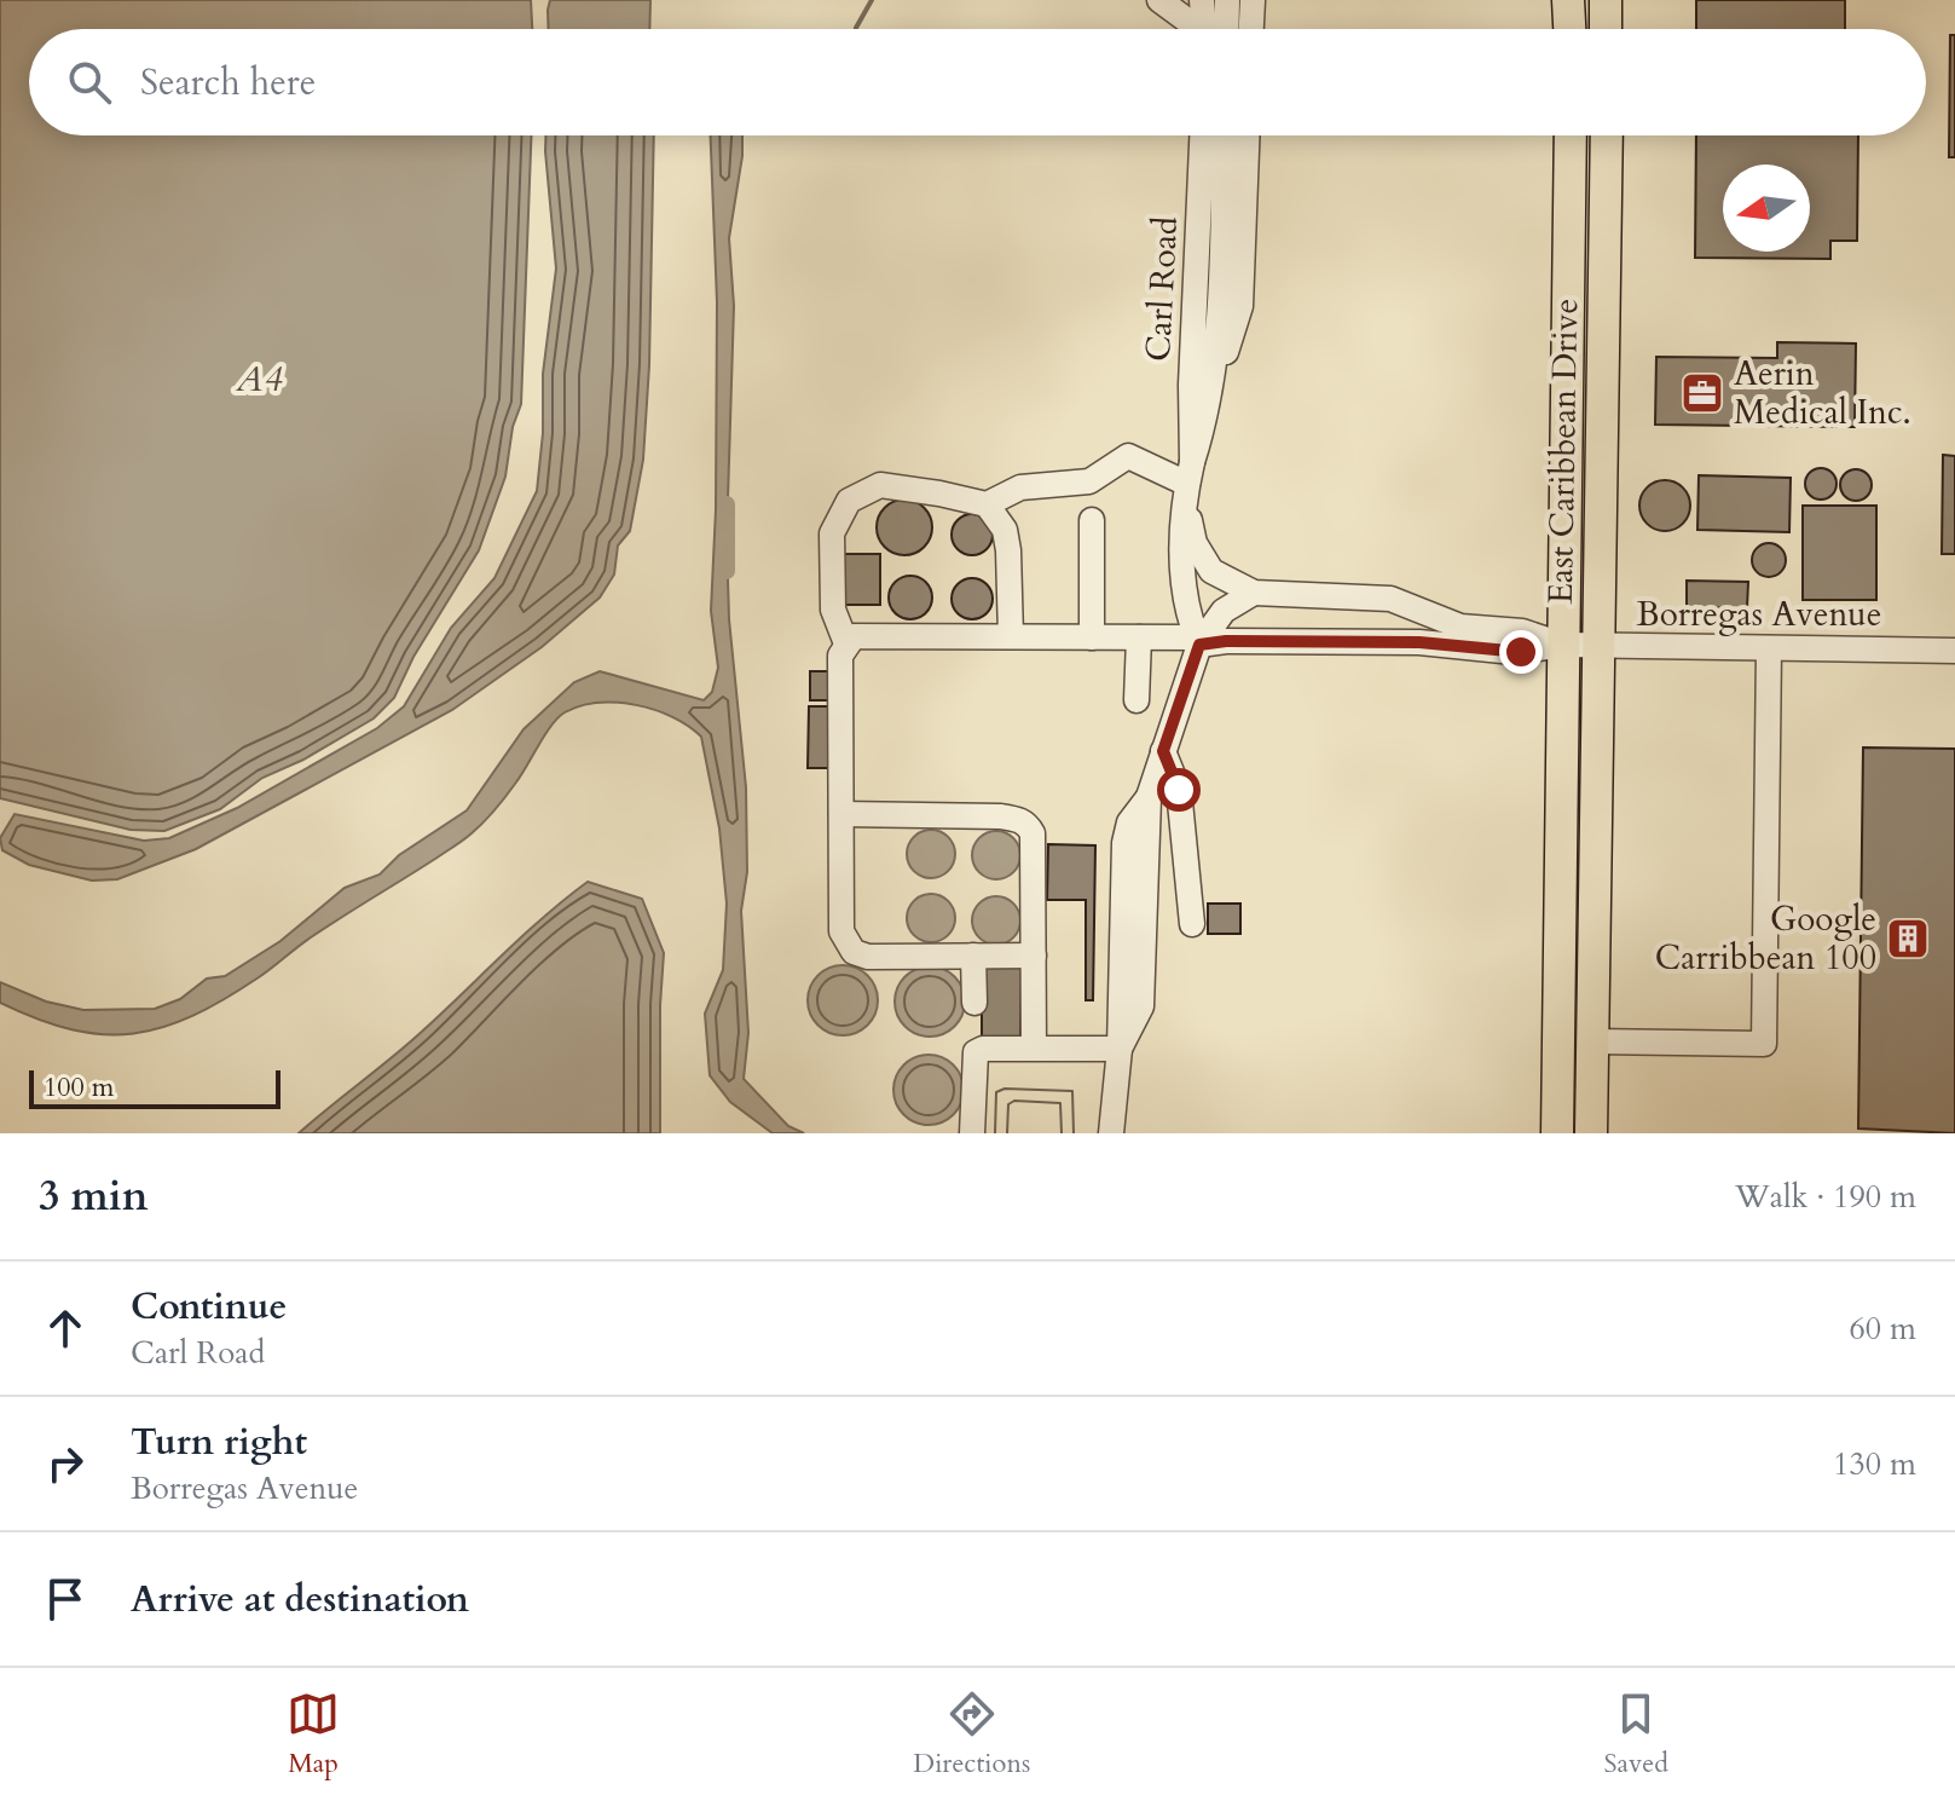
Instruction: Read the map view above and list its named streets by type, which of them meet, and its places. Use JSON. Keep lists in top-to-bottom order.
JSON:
{
  "streets": {
    "main road": ["East Caribbean Drive"],
    "street": ["Carl Road", "Borregas Avenue"]
  },
  "crossings": [
    ["Carl Road", "Borregas Avenue"],
    ["East Caribbean Drive", "Borregas Avenue"]
  ],
  "water": ["A4"],
  "places": {
    "office": ["Aerin Medical Inc."],
    "building": ["Google Carribbean 100"]
  },
  "scale_bar": "100 m",
  "north": "left",
  "page": {
    "search": "Search here",
    "scale": "100 m",
    "heading": ["3 min", "Walk · 190 m"],
    "list": [
      ["Continue", "Carl Road", "60 m"],
      ["Turn right", "Borregas Avenue", "130 m"],
      "Arrive at destination"
    ],
    "nav": ["Map", "Directions", "Saved"]
  }
}
